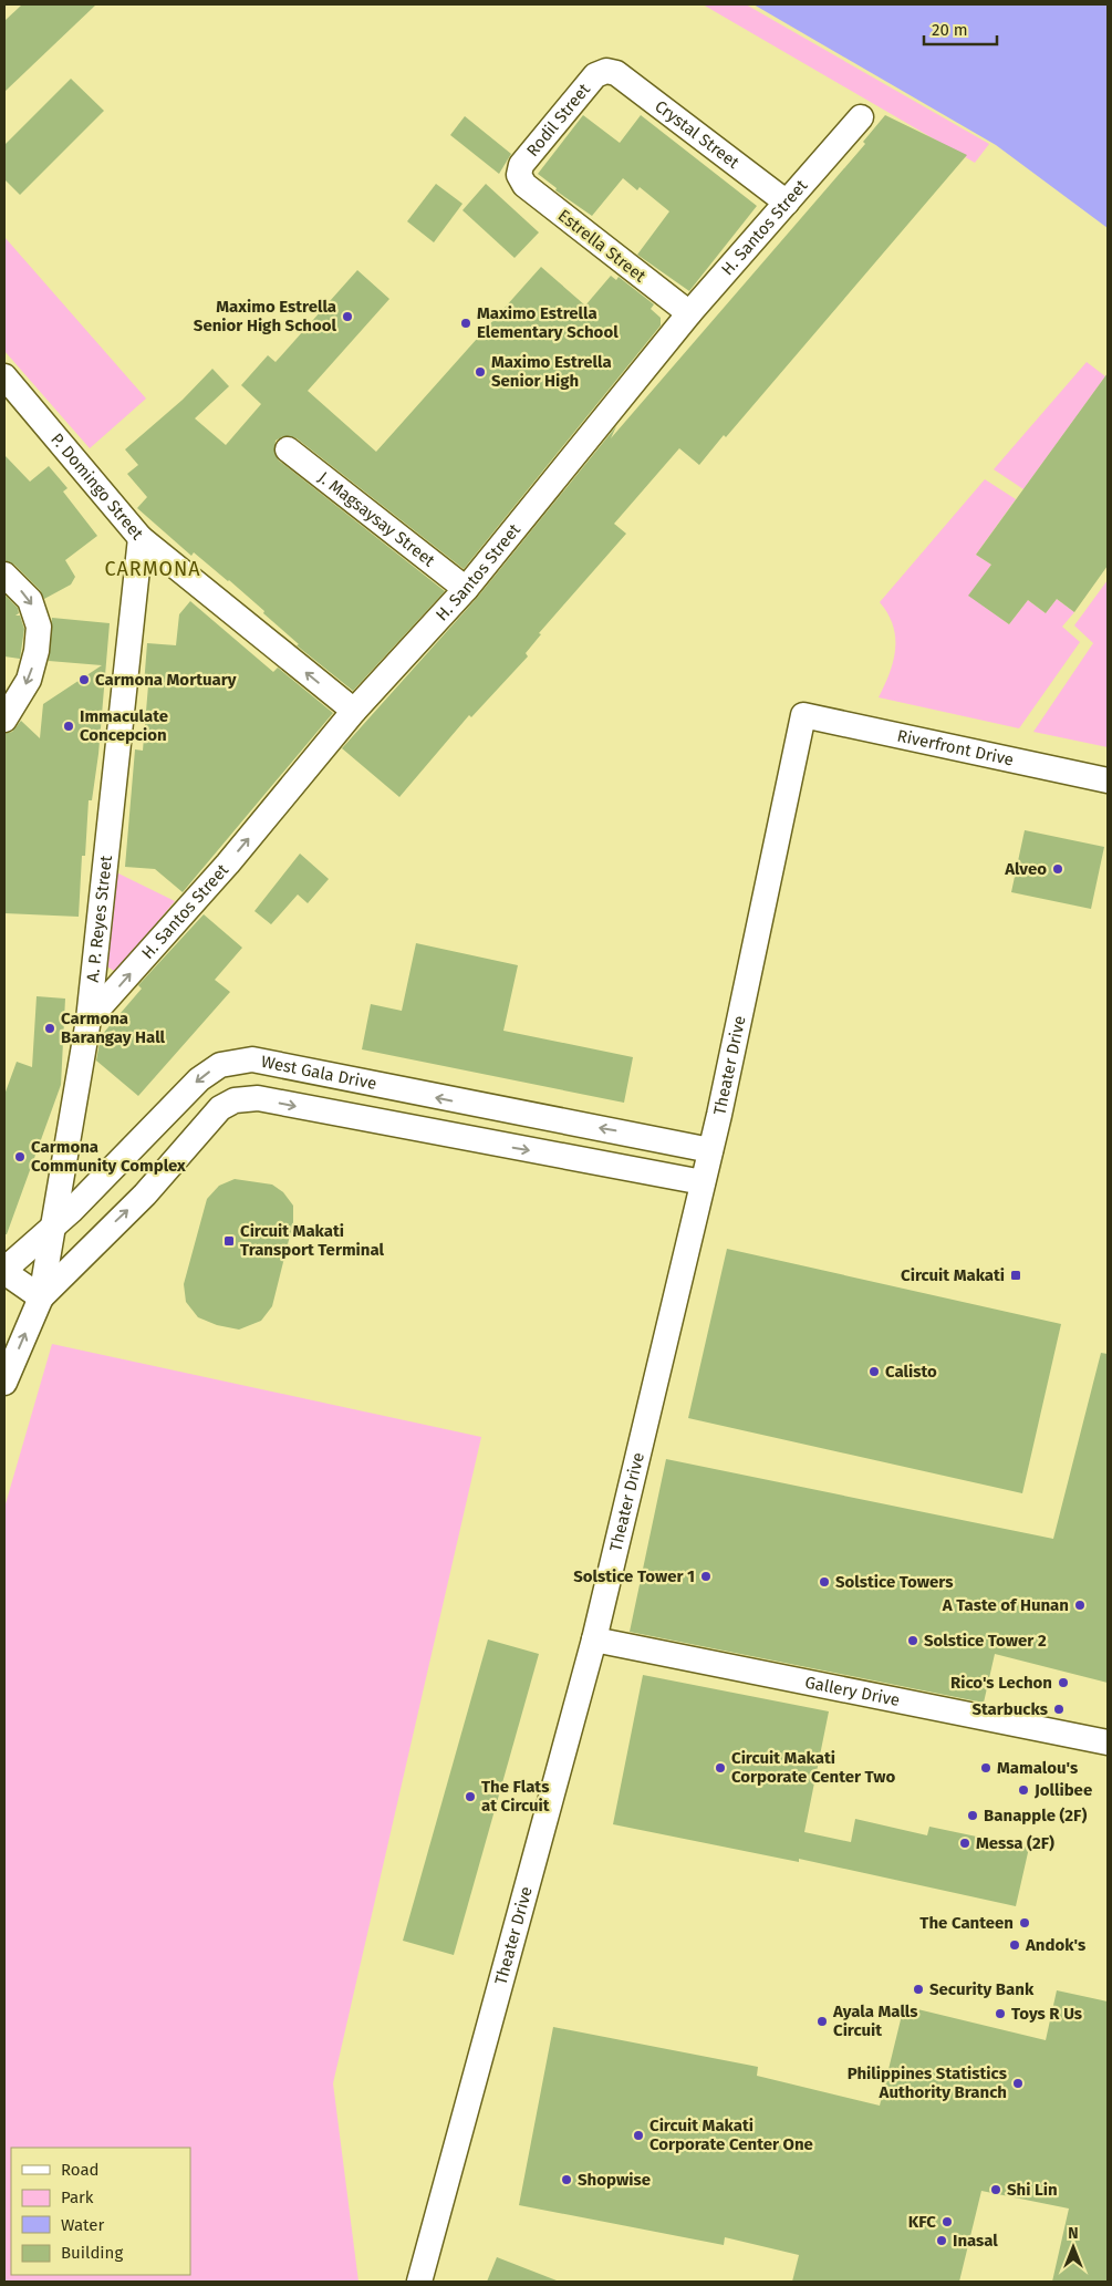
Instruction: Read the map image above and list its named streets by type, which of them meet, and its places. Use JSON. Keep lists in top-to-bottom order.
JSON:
{
  "streets": {
    "street": [
      "Rodil Street",
      "Crystal Street",
      "H. Santos Street",
      "Estrella Street",
      "P. Domingo Street",
      "J. Magsaysay Street",
      "Riverfront Drive",
      "A. P. Reyes Street",
      "Theater Drive",
      "West Gala Drive",
      "Gallery Drive"
    ]
  },
  "crossings": [
    ["Rodil Street", "Crystal Street"],
    ["Rodil Street", "Estrella Street"],
    ["Crystal Street", "H. Santos Street"],
    ["H. Santos Street", "Estrella Street"],
    ["H. Santos Street", "P. Domingo Street"],
    ["H. Santos Street", "J. Magsaysay Street"],
    ["H. Santos Street", "A. P. Reyes Street"],
    ["P. Domingo Street", "A. P. Reyes Street"],
    ["Riverfront Drive", "Theater Drive"],
    ["A. P. Reyes Street", "West Gala Drive"],
    ["Theater Drive", "West Gala Drive"],
    ["Theater Drive", "Gallery Drive"]
  ],
  "one_way": ["P. Domingo Street"],
  "districts": ["CARMONA"],
  "places": {
    "other": [
      "Maximo Estrella Senior High School",
      "Maximo Estrella Elementary School",
      "Maximo Estrella Senior High",
      "Carmona Mortuary",
      "Immaculate Concepcion",
      "Alveo",
      "Carmona Barangay Hall",
      "Carmona Community Complex",
      "Calisto",
      "Solstice Tower 1",
      "Solstice Towers",
      "A Taste of Hunan",
      "Solstice Tower 2",
      "Rico's Lechon",
      "Starbucks",
      "Circuit Makati Corporate Center Two",
      "Mamalou's",
      "Jollibee",
      "The Flats at Circuit",
      "Banapple (2F)",
      "Messa (2F)",
      "The Canteen",
      "Andok's",
      "Security Bank",
      "Toys R Us",
      "Ayala Malls Circuit",
      "Philippines Statistics Authority Branch",
      "Circuit Makati Corporate Center One",
      "Shopwise",
      "Shi Lin",
      "KFC",
      "Inasal"
    ],
    "transit": ["Circuit Makati Transport Terminal", "Circuit Makati"]
  },
  "legend": [
    "Road",
    "Park",
    "Water",
    "Building"
  ],
  "scale_bar": "20 m",
  "north": "top"
}
